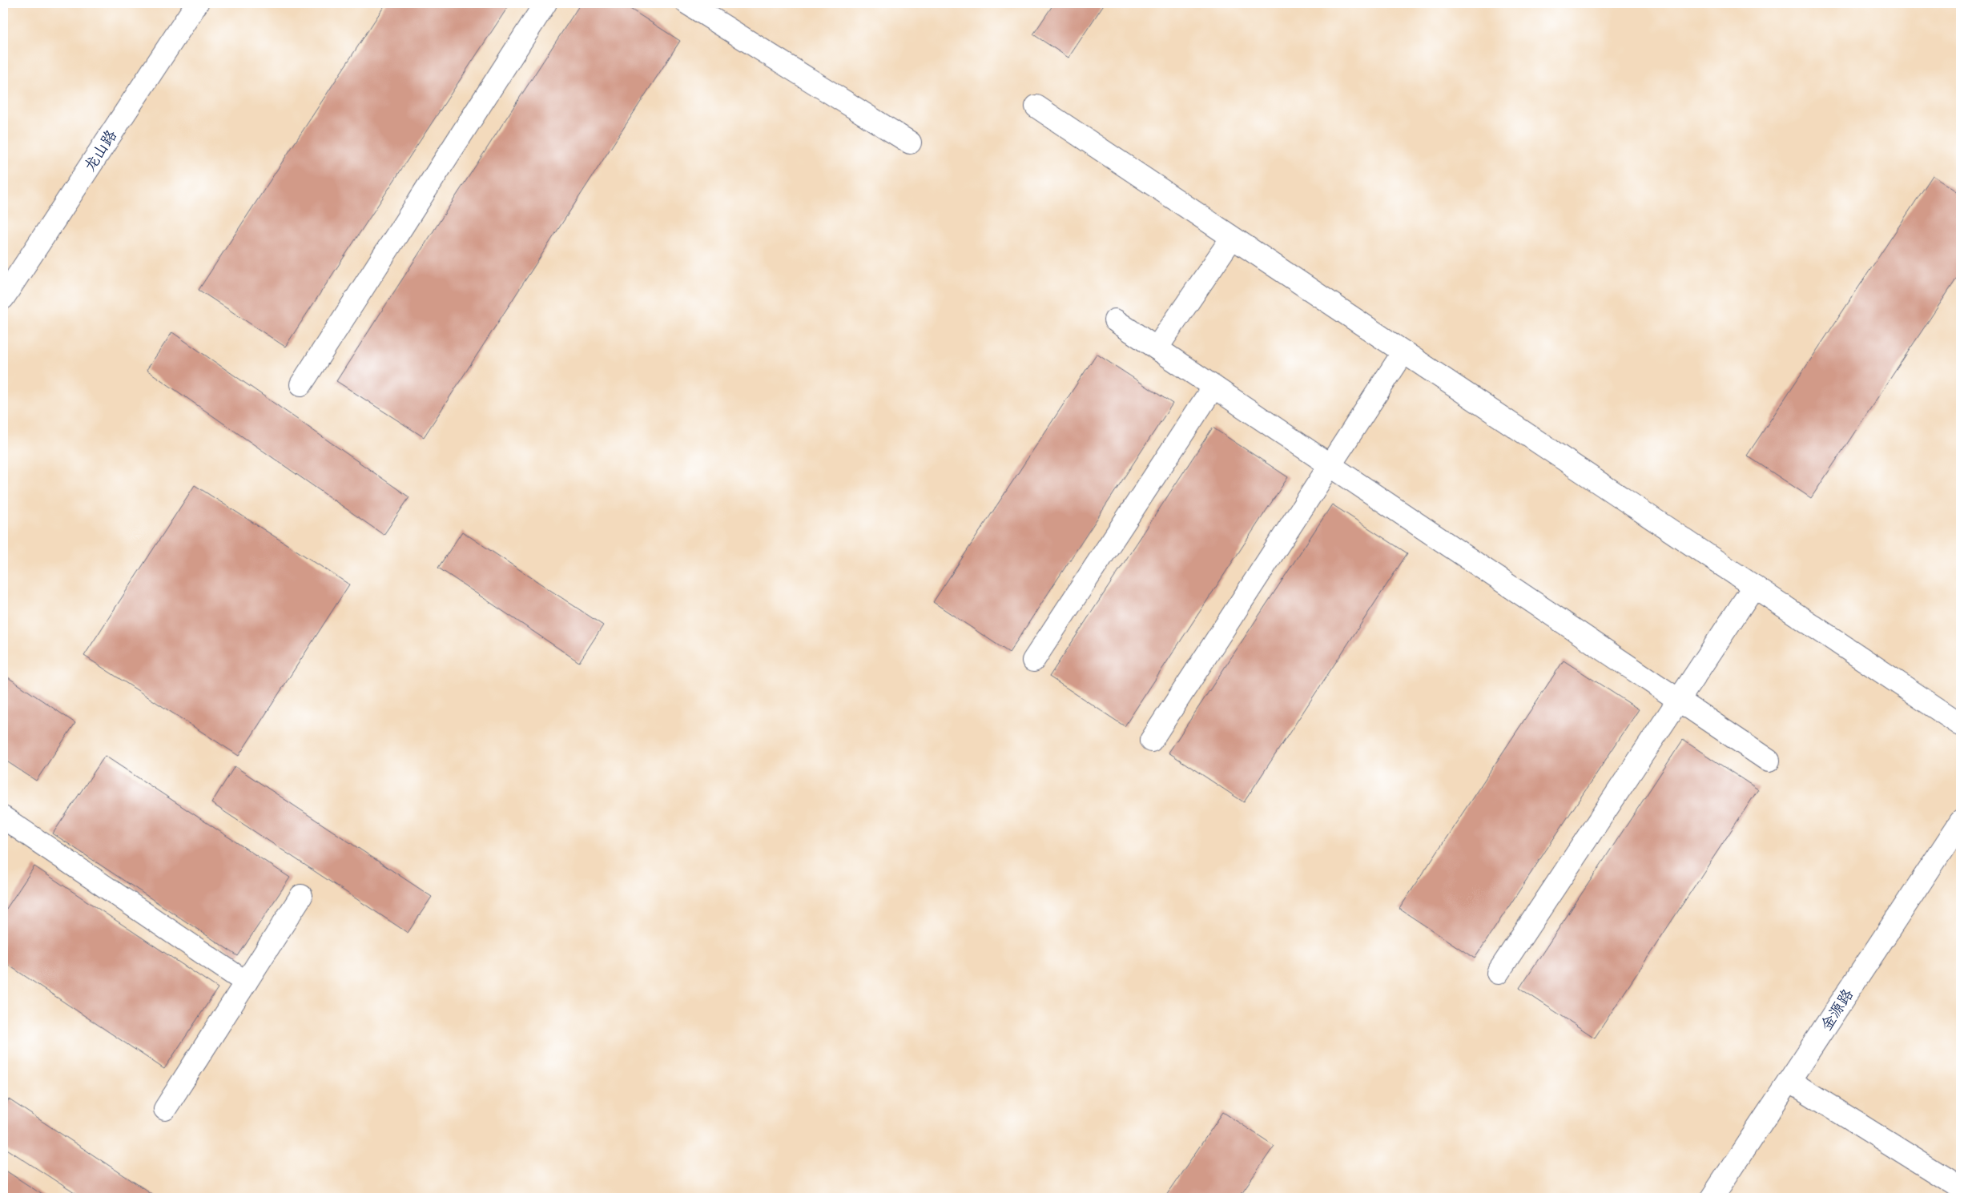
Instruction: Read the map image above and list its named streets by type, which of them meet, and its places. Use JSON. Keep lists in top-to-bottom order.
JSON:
{
  "streets": {
    "main road": ["龙山路", "金源路"]
  }
}
